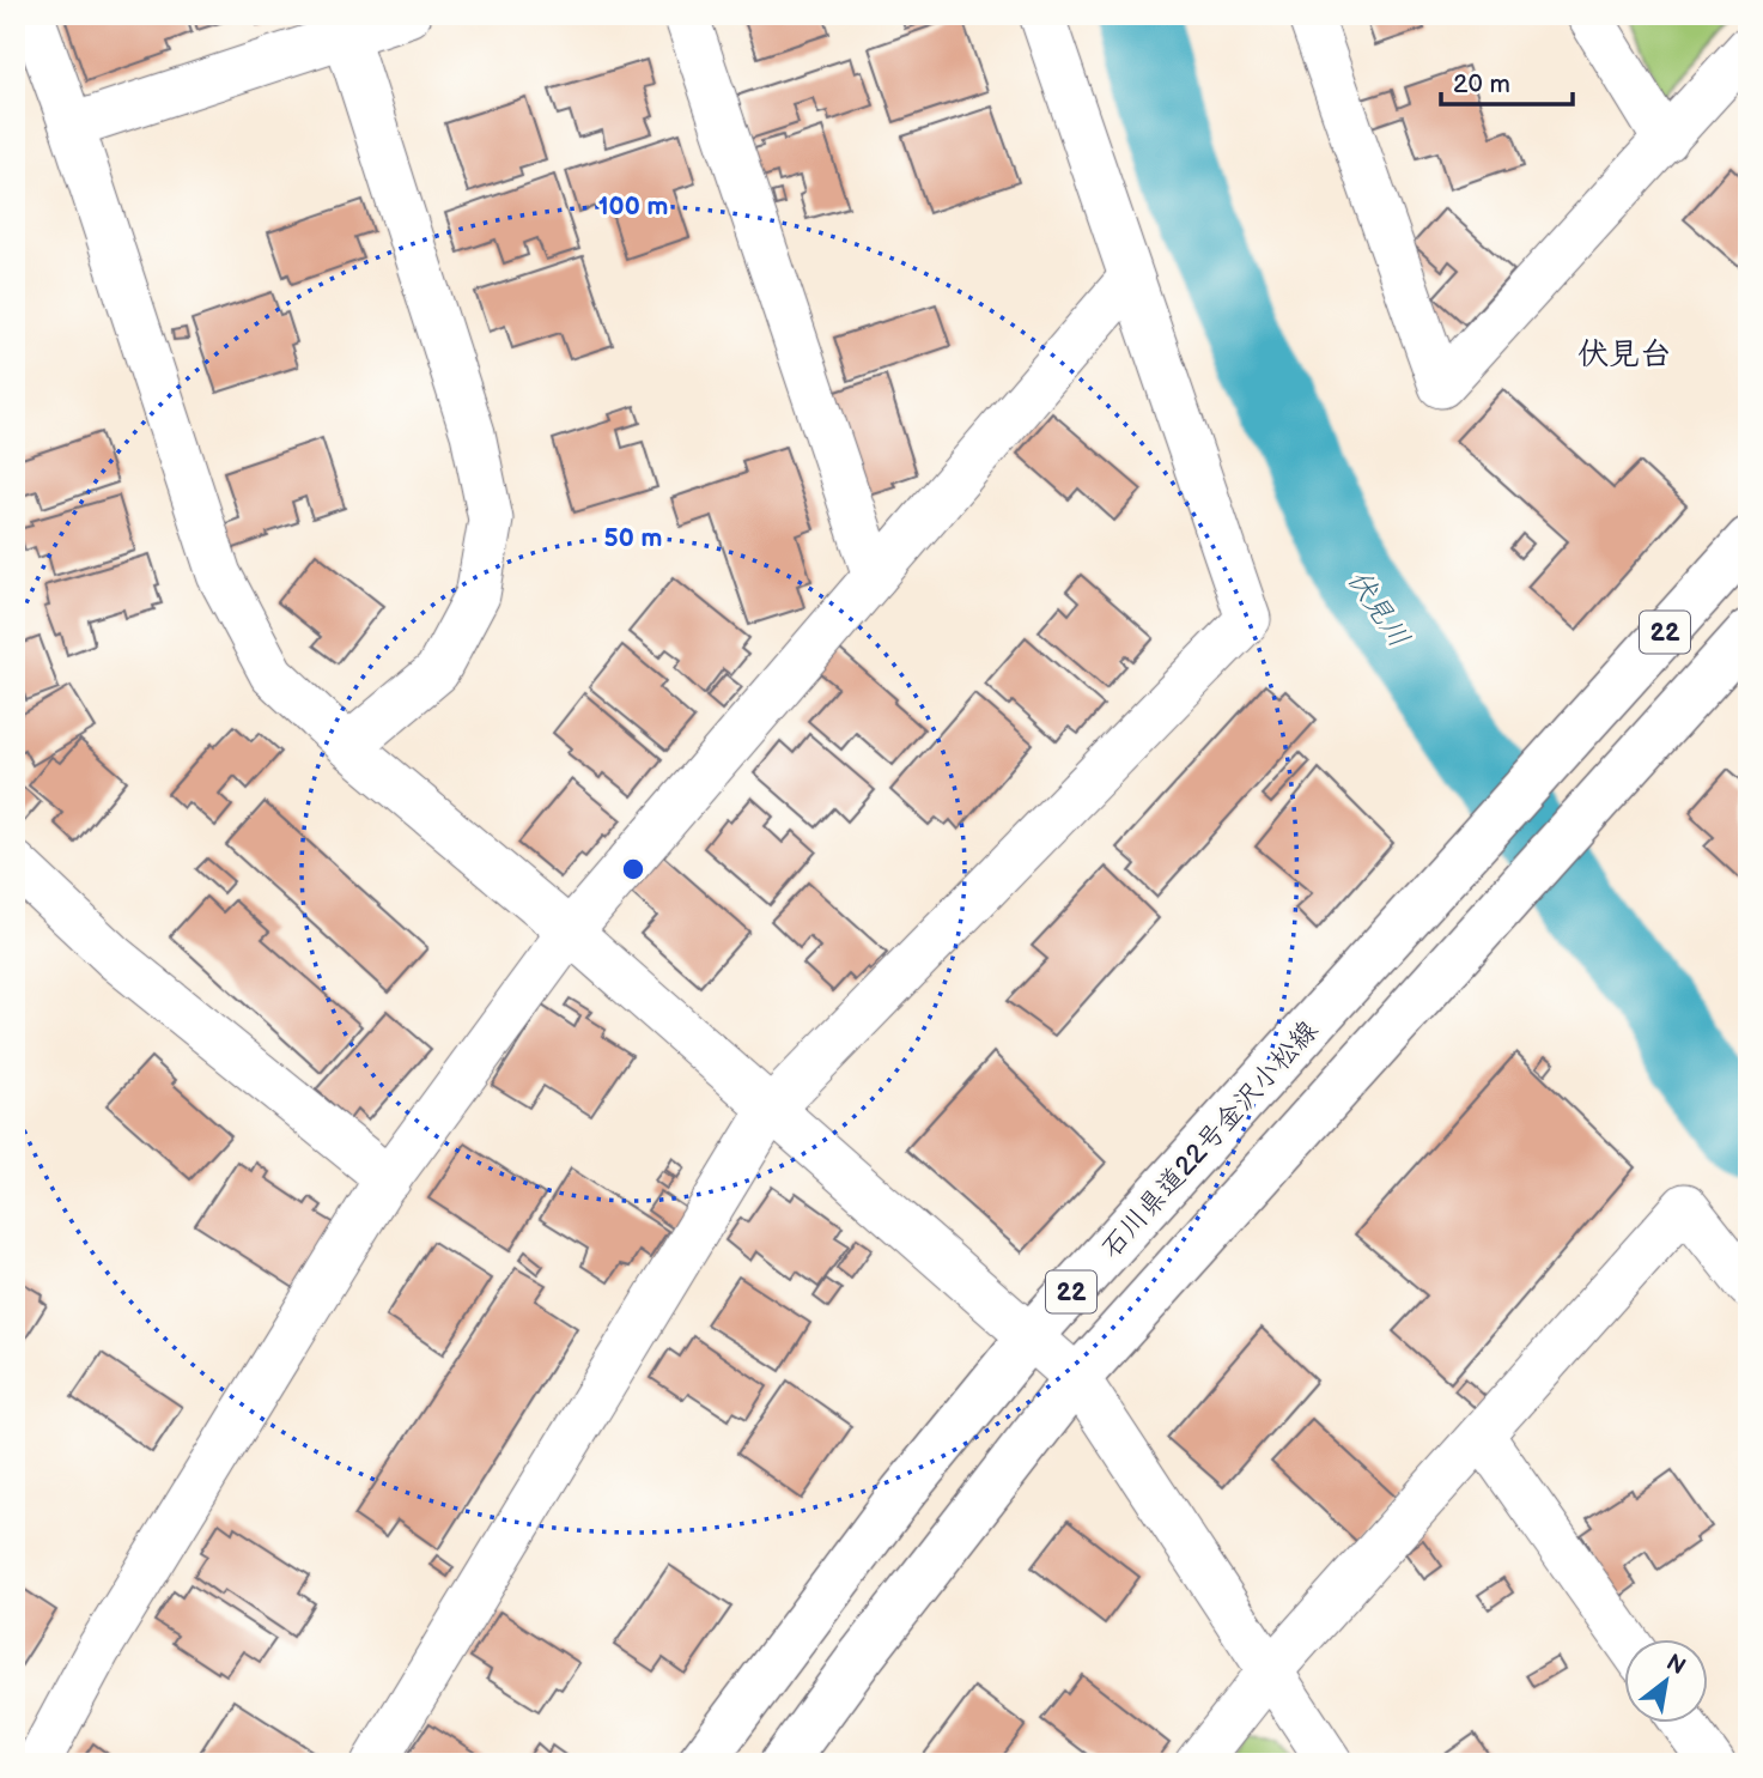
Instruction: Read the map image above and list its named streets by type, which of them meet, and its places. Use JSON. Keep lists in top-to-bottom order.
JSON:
{
  "streets": {
    "main road": ["22", "石川県道22号金沢小松線"]
  },
  "districts": ["伏見台"],
  "water": ["伏見川"],
  "scale_bar": "20 m",
  "north": "top right",
  "rings": ["100 m", "50 m"]
}
